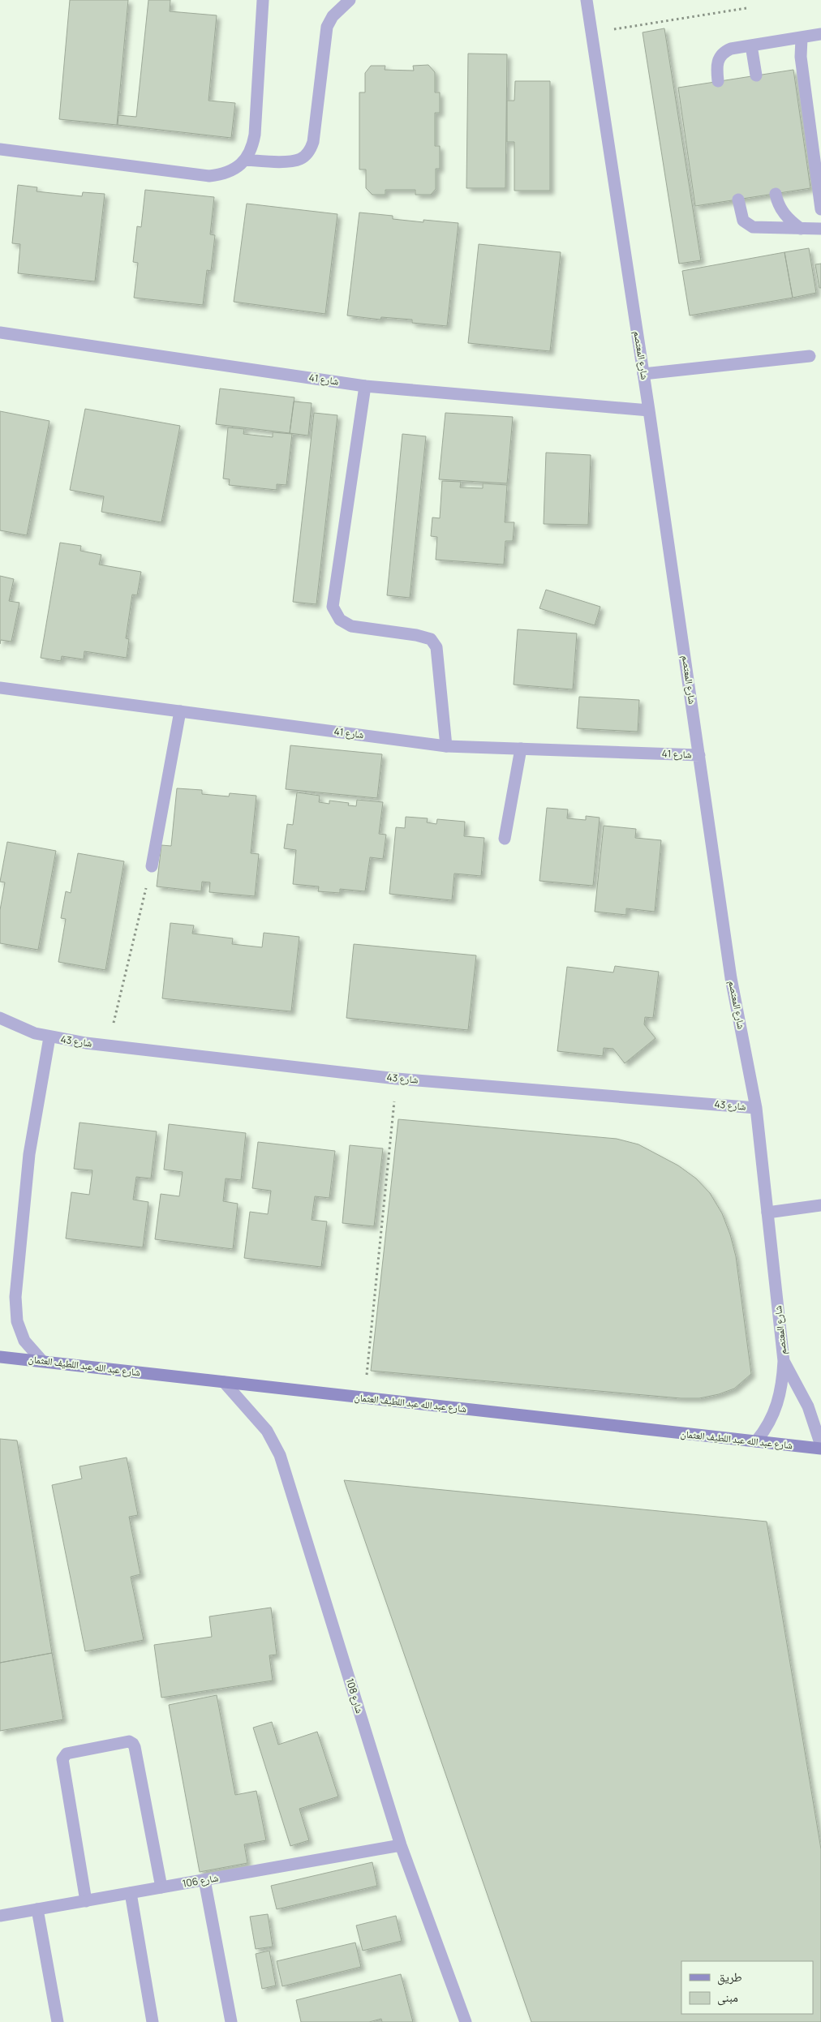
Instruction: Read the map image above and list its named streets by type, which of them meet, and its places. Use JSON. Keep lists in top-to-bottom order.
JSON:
{
  "streets": {
    "street": [
      "شارع المعتصم",
      "شارع 41",
      "شارع 43",
      "شارع عبد الله عبد اللطيف العثمان",
      "شارع 108",
      "شارع 106"
    ]
  },
  "crossings": [
    ["شارع المعتصم", "شارع 41"],
    ["شارع المعتصم", "شارع 43"],
    ["شارع المعتصم", "شارع عبد الله عبد اللطيف العثمان"],
    ["شارع 43", "شارع عبد الله عبد اللطيف العثمان"],
    ["شارع عبد الله عبد اللطيف العثمان", "شارع 108"],
    ["شارع 108", "شارع 106"]
  ],
  "legend": ["طريق", "مبنى"]
}
